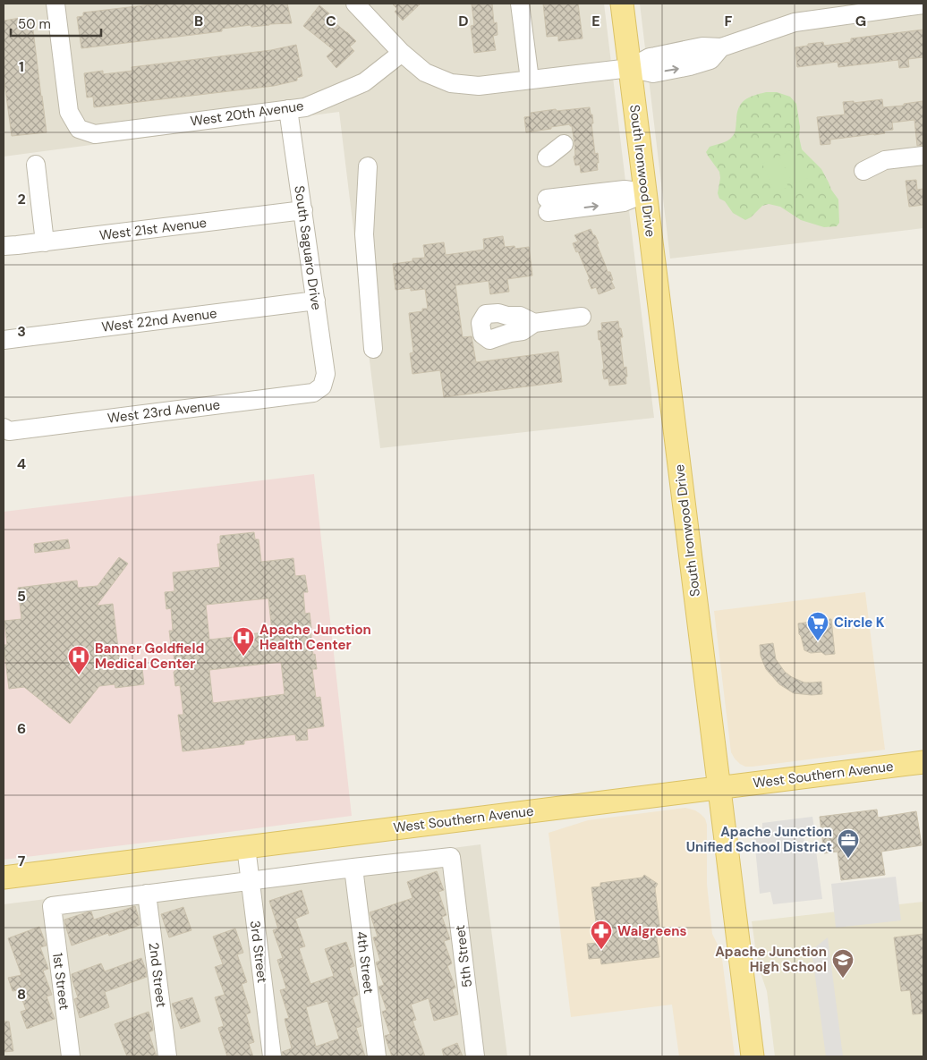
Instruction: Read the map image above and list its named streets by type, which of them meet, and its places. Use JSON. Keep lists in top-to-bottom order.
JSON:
{
  "streets": {
    "main road": ["South Ironwood Drive", "West Southern Avenue"],
    "street": [
      "West 20th Avenue",
      "West 21st Avenue",
      "South Saguaro Drive",
      "West 22nd Avenue",
      "West 23rd Avenue",
      "3rd Street",
      "5th Street",
      "4th Street",
      "2nd Street",
      "1st Street"
    ]
  },
  "crossings": [
    ["West 20th Avenue", "South Saguaro Drive"],
    ["South Ironwood Drive", "West Southern Avenue"],
    ["West 21st Avenue", "South Saguaro Drive"],
    ["South Saguaro Drive", "West 22nd Avenue"],
    ["South Saguaro Drive", "West 23rd Avenue"],
    ["West Southern Avenue", "3rd Street"],
    ["5th Street", "4th Street"],
    ["2nd Street", "1st Street"]
  ],
  "places": {
    "supermarket": ["Circle K"],
    "hospital": ["Apache Junction Health Center", "Banner Goldfield Medical Center"],
    "office": ["Apache Junction Unified School District"],
    "pharmacy": ["Walgreens"],
    "school or university": ["Apache Junction High School"]
  },
  "scale_bar": "50 m",
  "grid": {
    "columns": [
      "B",
      "C",
      "D",
      "E",
      "F",
      "G"
    ],
    "rows": [
      "1",
      "2",
      "3",
      "4",
      "5",
      "6",
      "7",
      "8"
    ]
  }
}
